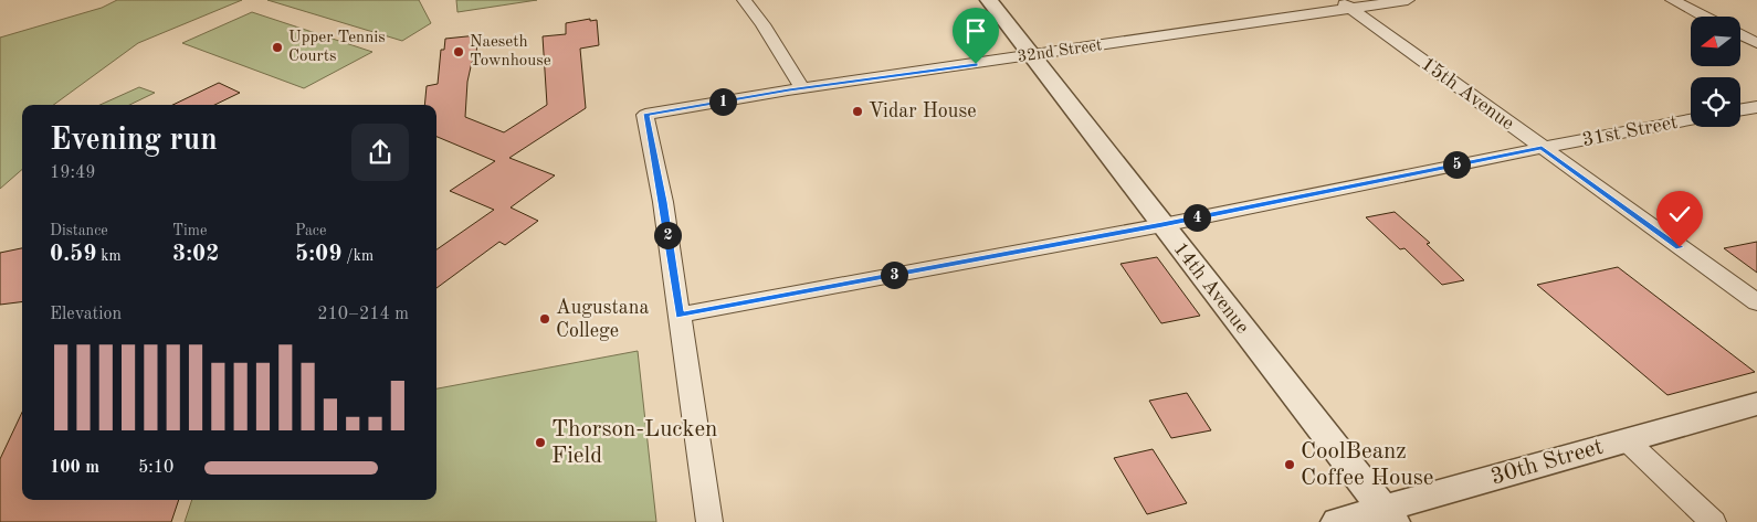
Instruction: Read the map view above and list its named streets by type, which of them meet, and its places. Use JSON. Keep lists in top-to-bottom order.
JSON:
{
  "streets": {
    "street": [
      "32nd Street",
      "15th Avenue",
      "31st Street",
      "14th Avenue",
      "30th Street"
    ]
  },
  "crossings": [
    ["32nd Street", "15th Avenue"],
    ["32nd Street", "31st Street"],
    ["32nd Street", "14th Avenue"],
    ["15th Avenue", "31st Street"],
    ["31st Street", "14th Avenue"],
    ["14th Avenue", "30th Street"]
  ],
  "places": [
    "Upper Tennis Courts",
    "Naeseth Townhouse",
    "Vidar House",
    "Augustana College",
    "Thorson-Lucken Field",
    "CoolBeanz Coffee House"
  ],
  "north": "left",
  "page": {
    "pins": [
      "1",
      "5",
      "4",
      "2",
      "3"
    ],
    "heading": ["Evening run", "19:49"],
    "stats": [
      ["Distance", "0.59 km"],
      ["Time", "3:02"],
      ["Pace", "5:09 /km"]
    ],
    "chart": ["Elevation", "210–214 m"],
    "list": [
      {
        "name": "100 m",
        "note": "5:10"
      }
    ]
  }
}
